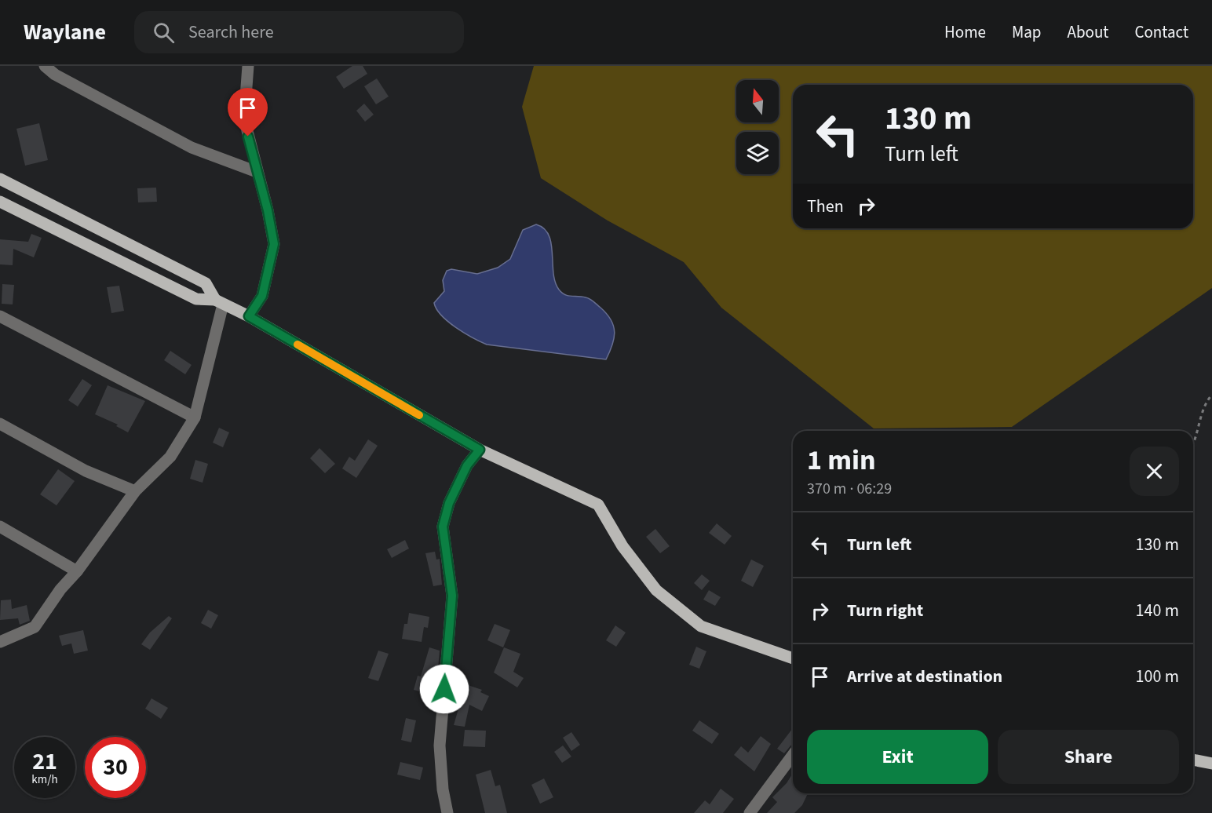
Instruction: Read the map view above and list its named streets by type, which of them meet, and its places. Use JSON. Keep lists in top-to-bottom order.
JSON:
{
  "north": "top",
  "page": {
    "header": "Waylane",
    "search": "Search here",
    "nav": [
      "Home",
      "Map",
      "About",
      "Contact"
    ],
    "turn": ["130 m", "Turn left"],
    "then": "Then",
    "heading": ["1 min", "370 m · 06:29"],
    "list": [
      {
        "name": "Turn left",
        "value": "130 m"
      },
      {
        "name": "Turn right",
        "value": "140 m"
      },
      {
        "name": "Arrive at destination",
        "value": "100 m"
      }
    ],
    "buttons": ["Exit", "Share"],
    "speed": "21 km/h",
    "limit": "30"
  }
}
